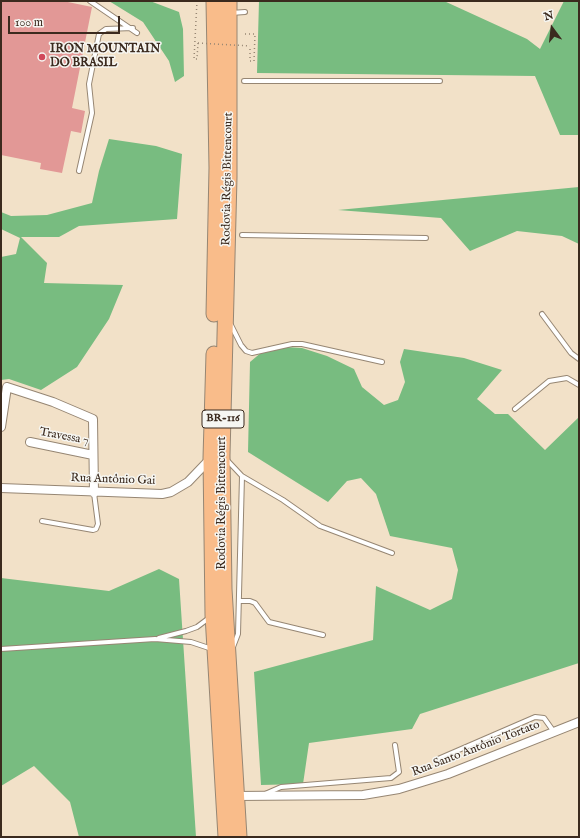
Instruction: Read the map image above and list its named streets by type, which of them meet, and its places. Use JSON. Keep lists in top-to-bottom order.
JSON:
{
  "streets": {
    "highway": ["Rodovia Régis Bittencourt", "BR-116"],
    "street": ["Travessa 7", "Rua Antônio Gai", "Rua Santo Antônio Tortato"]
  },
  "crossings": [
    ["Rodovia Régis Bittencourt", "Rua Antônio Gai"],
    ["Rodovia Régis Bittencourt", "Rua Santo Antônio Tortato"]
  ],
  "places": ["IRON MOUNTAIN DO BRASIL"],
  "scale_bar": "100 m",
  "north": "top"
}
